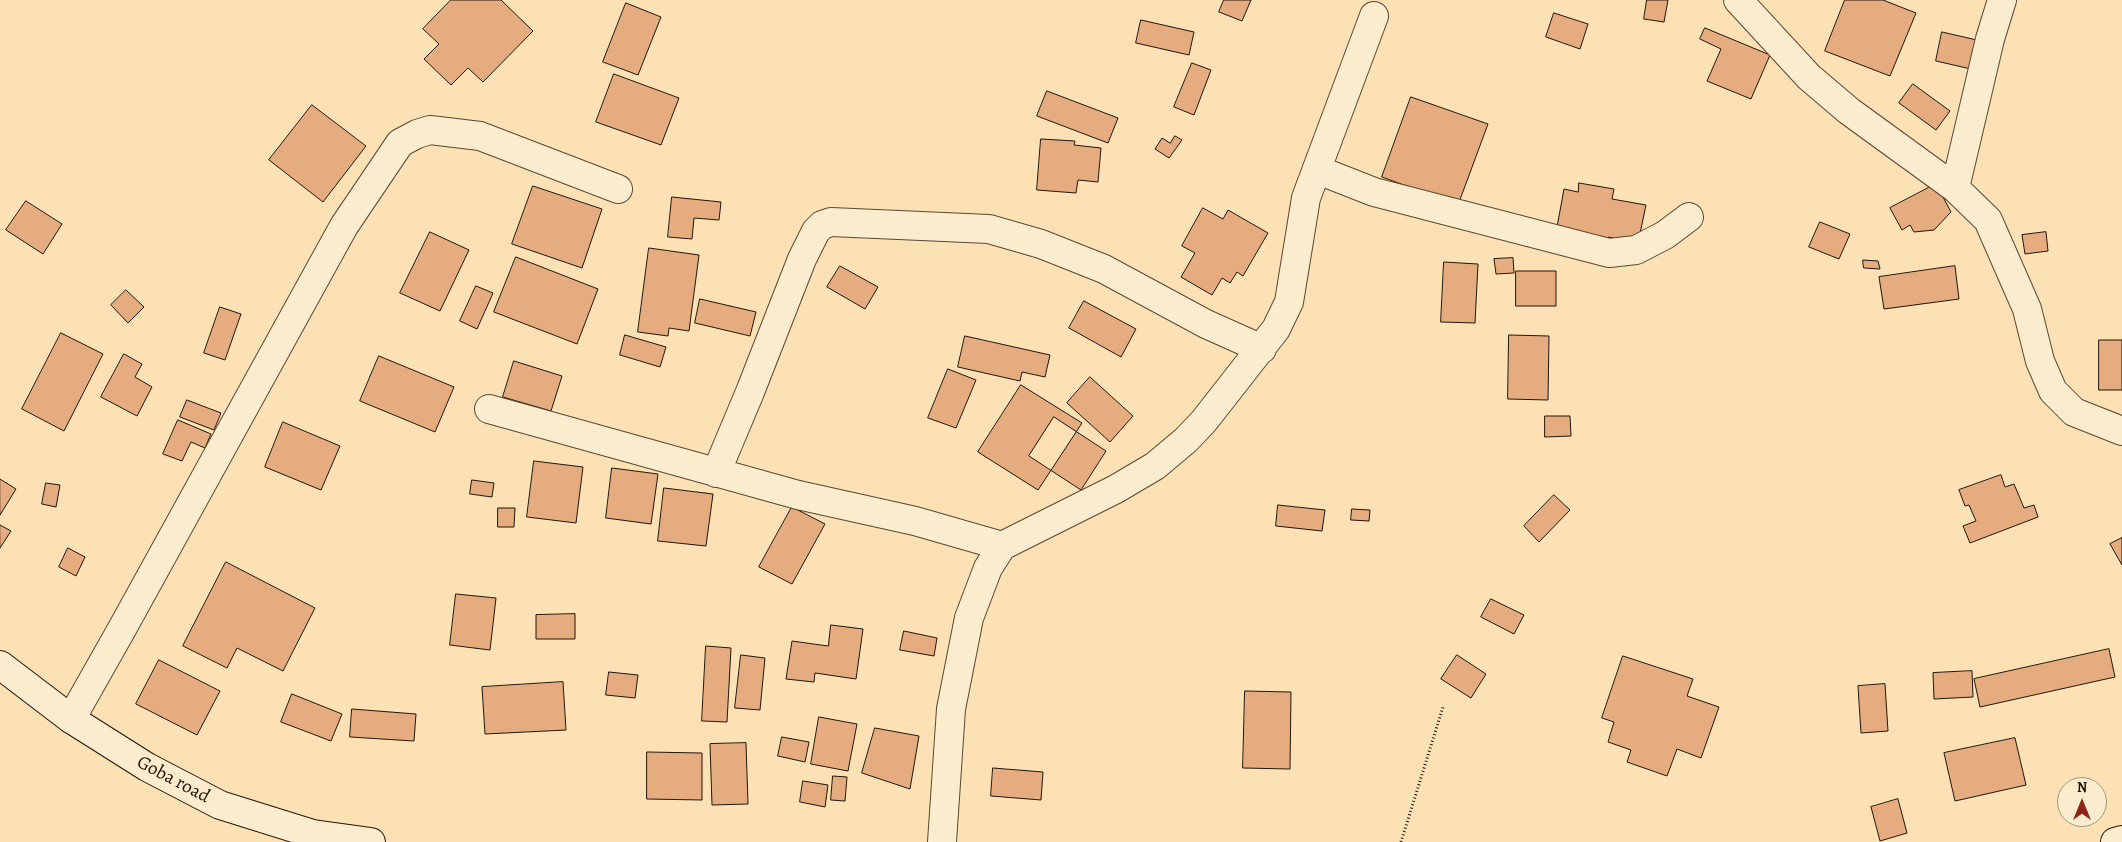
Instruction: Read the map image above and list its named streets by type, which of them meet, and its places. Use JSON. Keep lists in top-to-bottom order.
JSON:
{
  "streets": {
    "street": ["Goba road"]
  },
  "north": "top"
}
